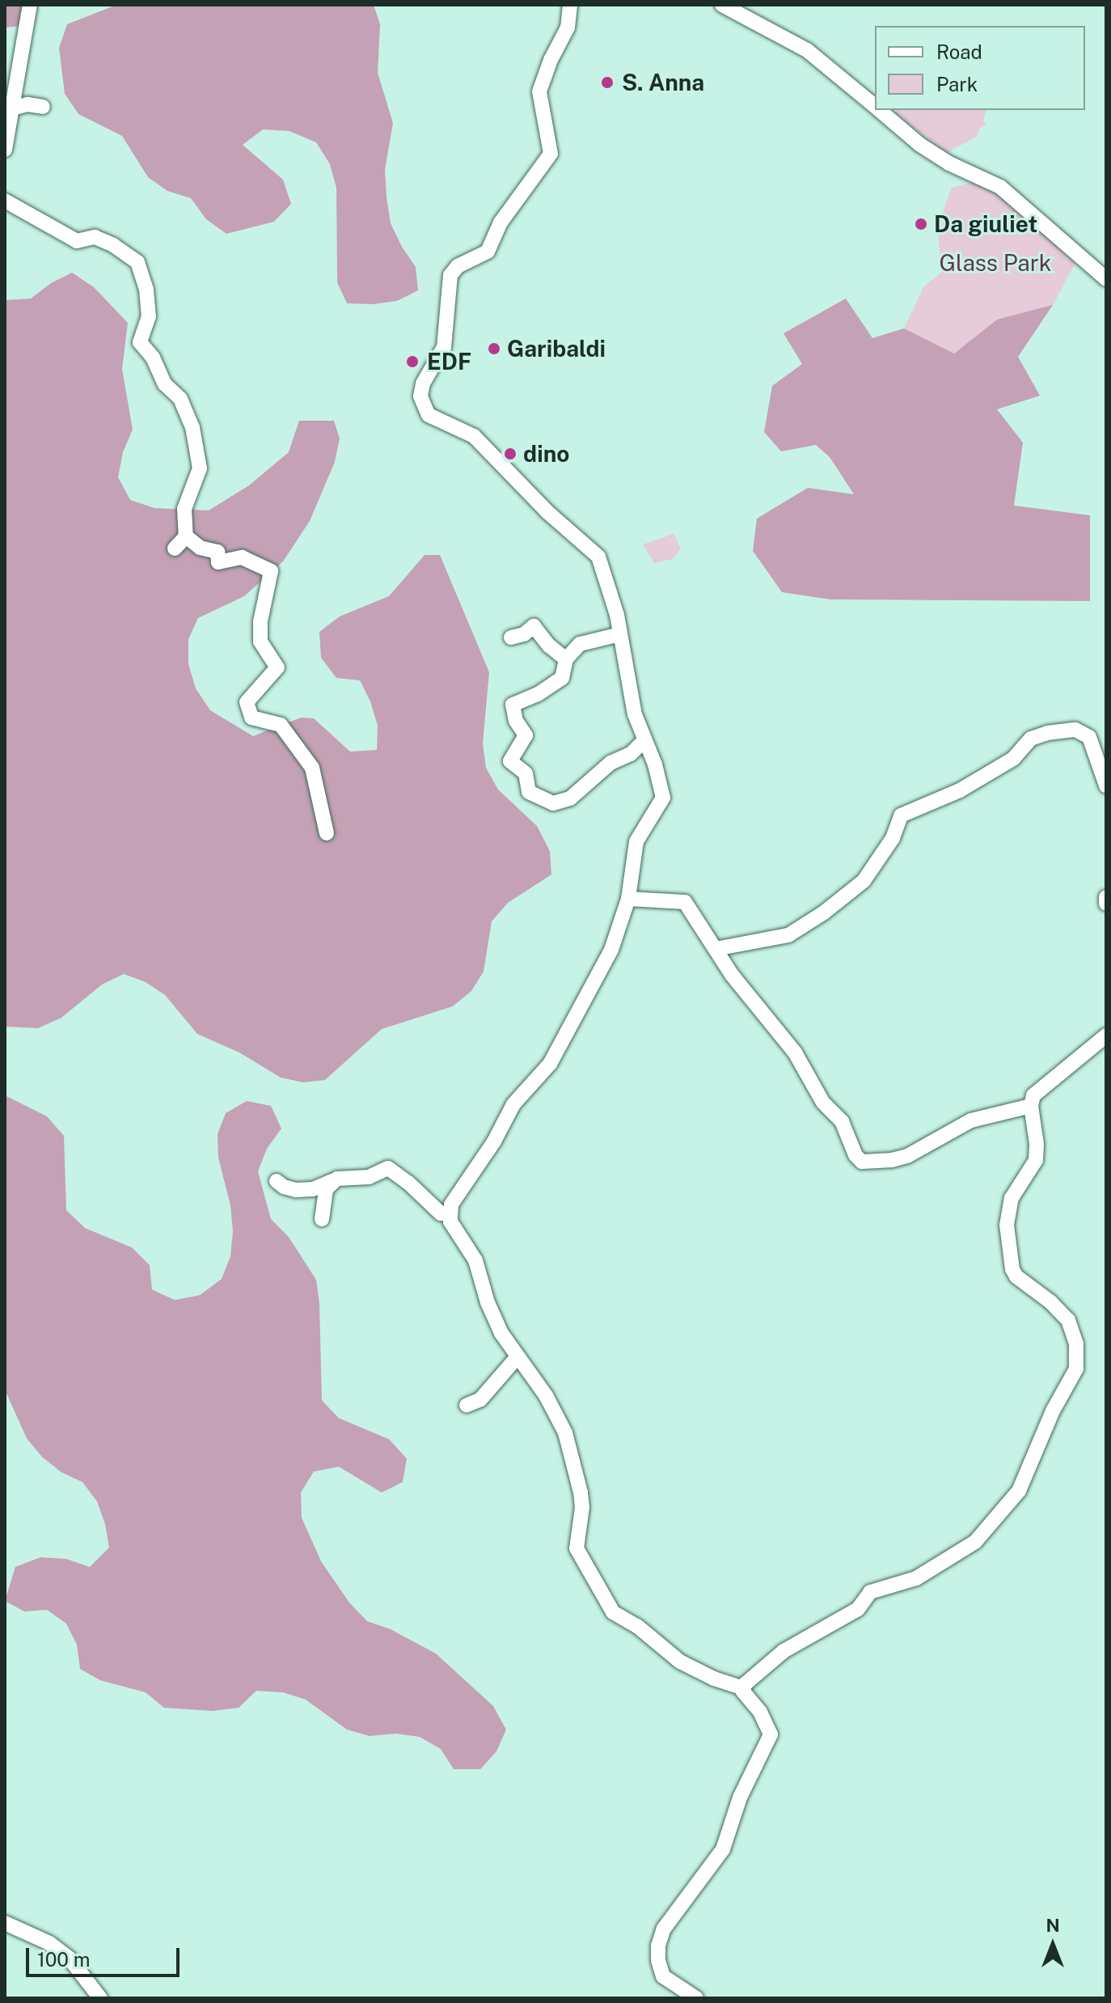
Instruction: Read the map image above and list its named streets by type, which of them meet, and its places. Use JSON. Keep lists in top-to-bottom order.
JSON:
{
  "parks": ["Glass Park"],
  "places": [
    "S. Anna",
    "Da giuliet",
    "Garibaldi",
    "EDF",
    "dino"
  ],
  "legend": ["Road", "Park"],
  "scale_bar": "100 m",
  "north": "top"
}
